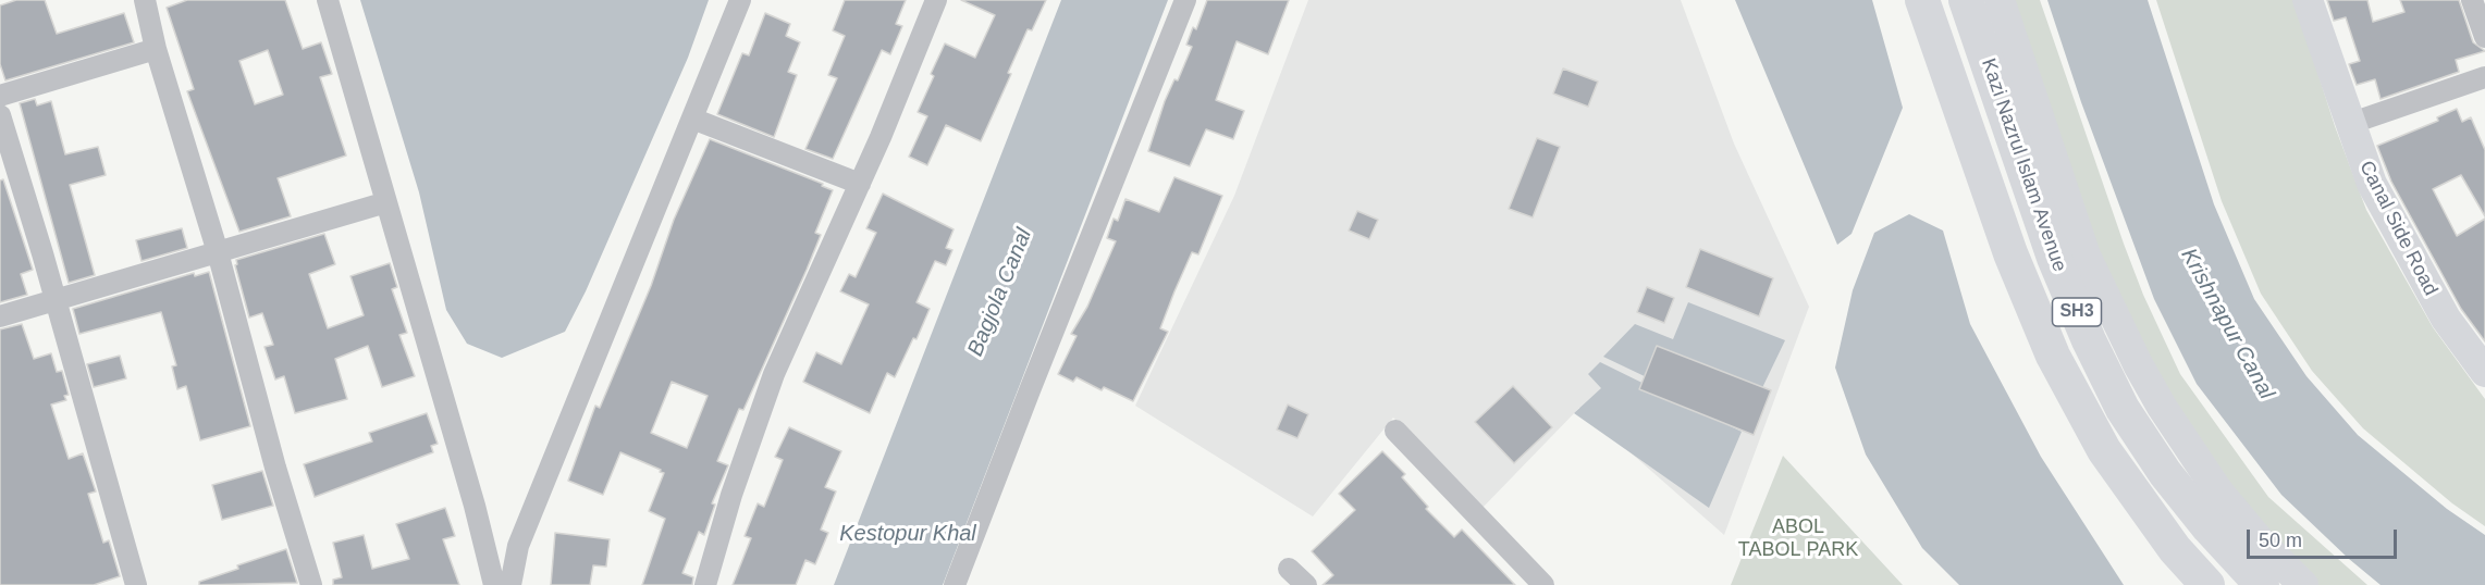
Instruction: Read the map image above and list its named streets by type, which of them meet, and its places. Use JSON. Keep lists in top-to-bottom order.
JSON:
{
  "streets": {
    "main road": ["Kazi Nazrul Islam Avenue", "SH3"],
    "street": ["Canal Side Road"]
  },
  "water": ["Bagjola Canal", "Krishnapur Canal", "Kestopur Khal"],
  "parks": ["ABOL TABOL PARK"],
  "scale_bar": "50 m"
}
